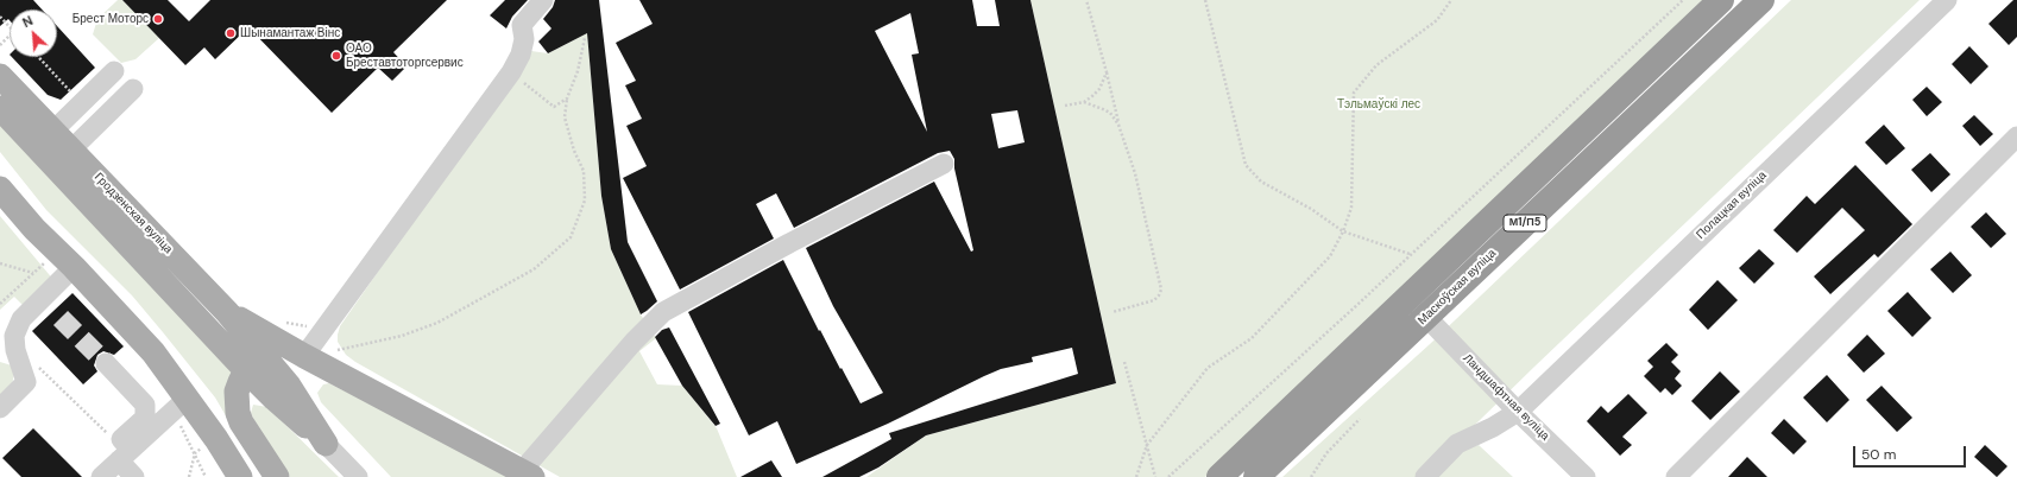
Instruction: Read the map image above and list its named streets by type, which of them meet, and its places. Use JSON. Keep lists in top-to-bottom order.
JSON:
{
  "streets": {
    "highway": ["М1/П5", "Маскоўская вуліца"],
    "main road": ["Гродзенская вуліца"],
    "street": ["Полацкая вуліца", "Ландшафтная вуліца"]
  },
  "crossings": [
    ["Полацкая вуліца", "Ландшафтная вуліца"],
    ["Маскоўская вуліца", "Ландшафтная вуліца"]
  ],
  "parks": ["Тэльмаўскі лес"],
  "places": ["Брест Моторс", "Шынамантаж Вінс", "ОАО Бреставтоторгсервис"],
  "scale_bar": "50 m",
  "north": "top left"
}
